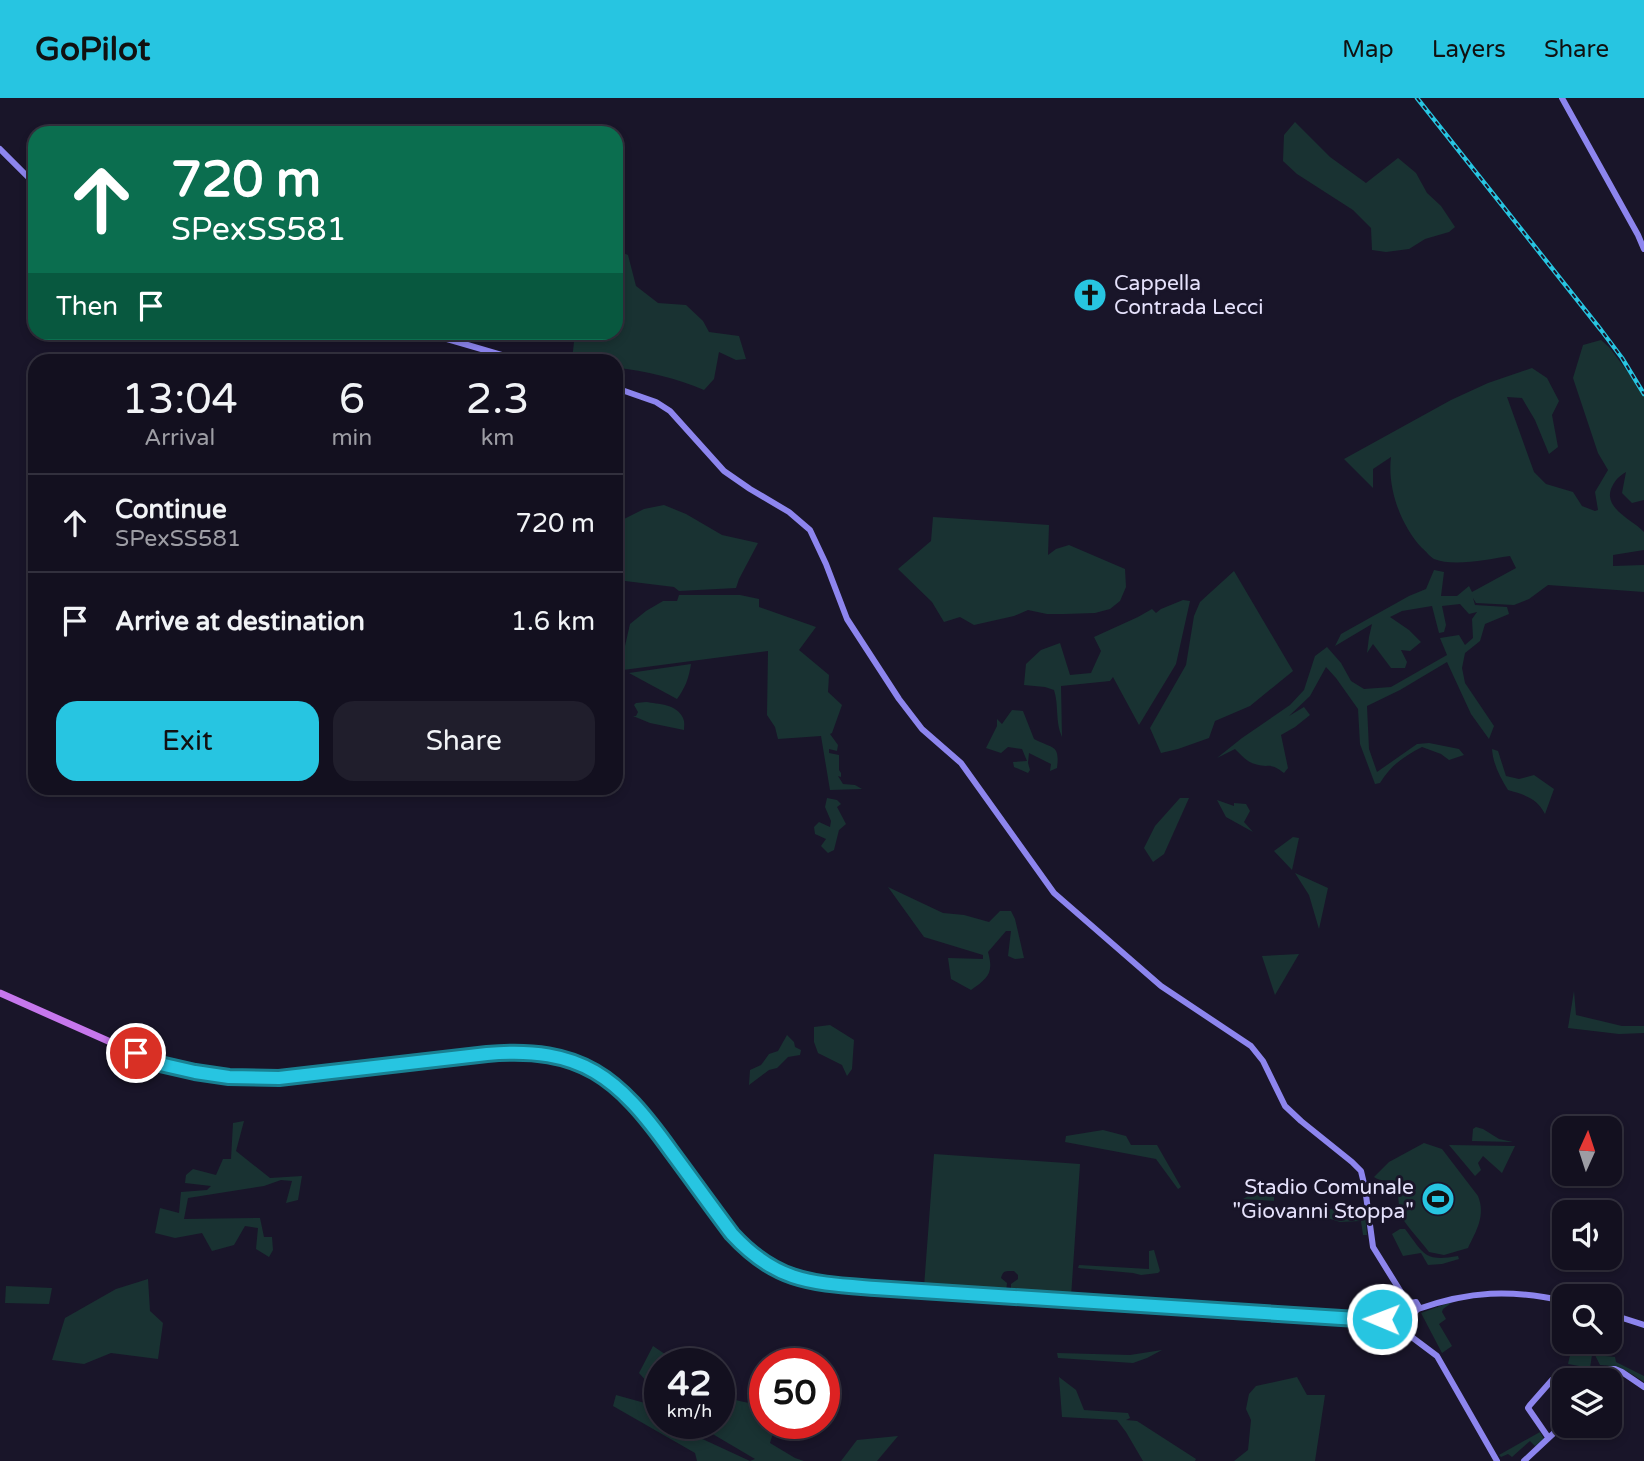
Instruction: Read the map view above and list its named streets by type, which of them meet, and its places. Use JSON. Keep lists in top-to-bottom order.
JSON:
{
  "places": {
    "church": ["Cappella Contrada Lecci"],
    "sports": ["Stadio Comunale \"Giovanni Stoppa\""]
  },
  "north": "top",
  "page": {
    "header": "GoPilot",
    "nav": ["Map", "Layers", "Share"],
    "turn": ["720 m", "SPexSS581"],
    "then": "Then",
    "eta": [
      "13:04",
      "Arrival",
      "6",
      "min",
      "2.3",
      "km"
    ],
    "list": [
      {
        "name": "Continue",
        "note": "SPexSS581",
        "value": "720 m"
      },
      {
        "name": "Arrive at destination",
        "value": "1.6 km"
      }
    ],
    "buttons": ["Exit", "Share"],
    "speed": "42 km/h",
    "limit": "50"
  }
}
